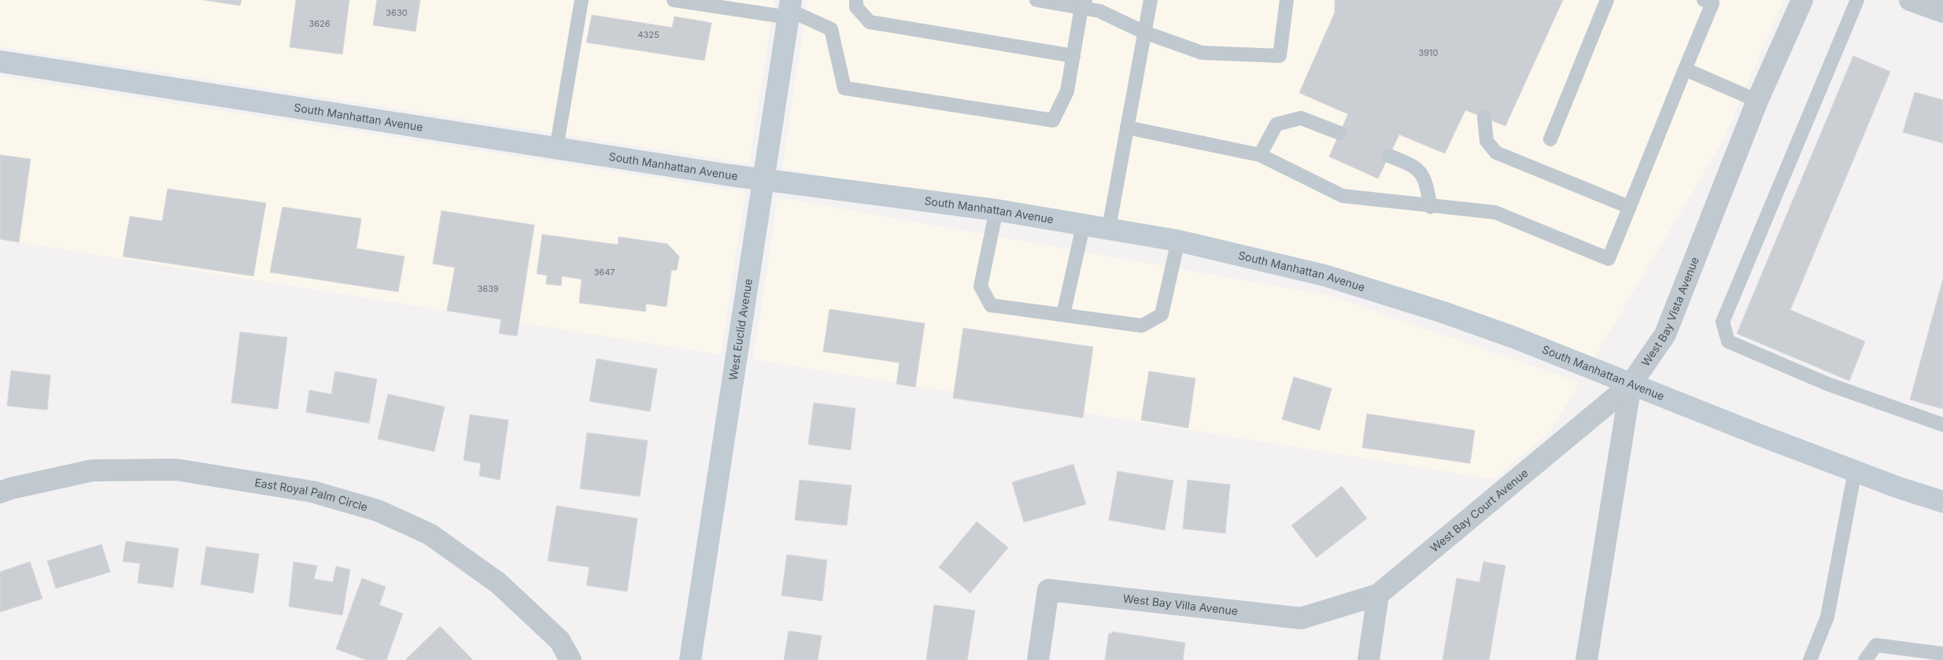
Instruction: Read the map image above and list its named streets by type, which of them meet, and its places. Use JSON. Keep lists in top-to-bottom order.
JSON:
{
  "streets": {
    "main road": ["South Manhattan Avenue", "West Euclid Avenue"],
    "street": [
      "West Bay Vista Avenue",
      "East Royal Palm Circle",
      "West Bay Court Avenue",
      "West Bay Villa Avenue"
    ]
  },
  "crossings": [
    ["South Manhattan Avenue", "West Bay Vista Avenue"],
    ["South Manhattan Avenue", "West Euclid Avenue"],
    ["South Manhattan Avenue", "West Bay Court Avenue"],
    ["West Bay Vista Avenue", "West Bay Court Avenue"],
    ["West Bay Court Avenue", "West Bay Villa Avenue"]
  ],
  "house_numbers": [
    "3630",
    "3626",
    "4325",
    "3910",
    "3647",
    "3639"
  ]
}
